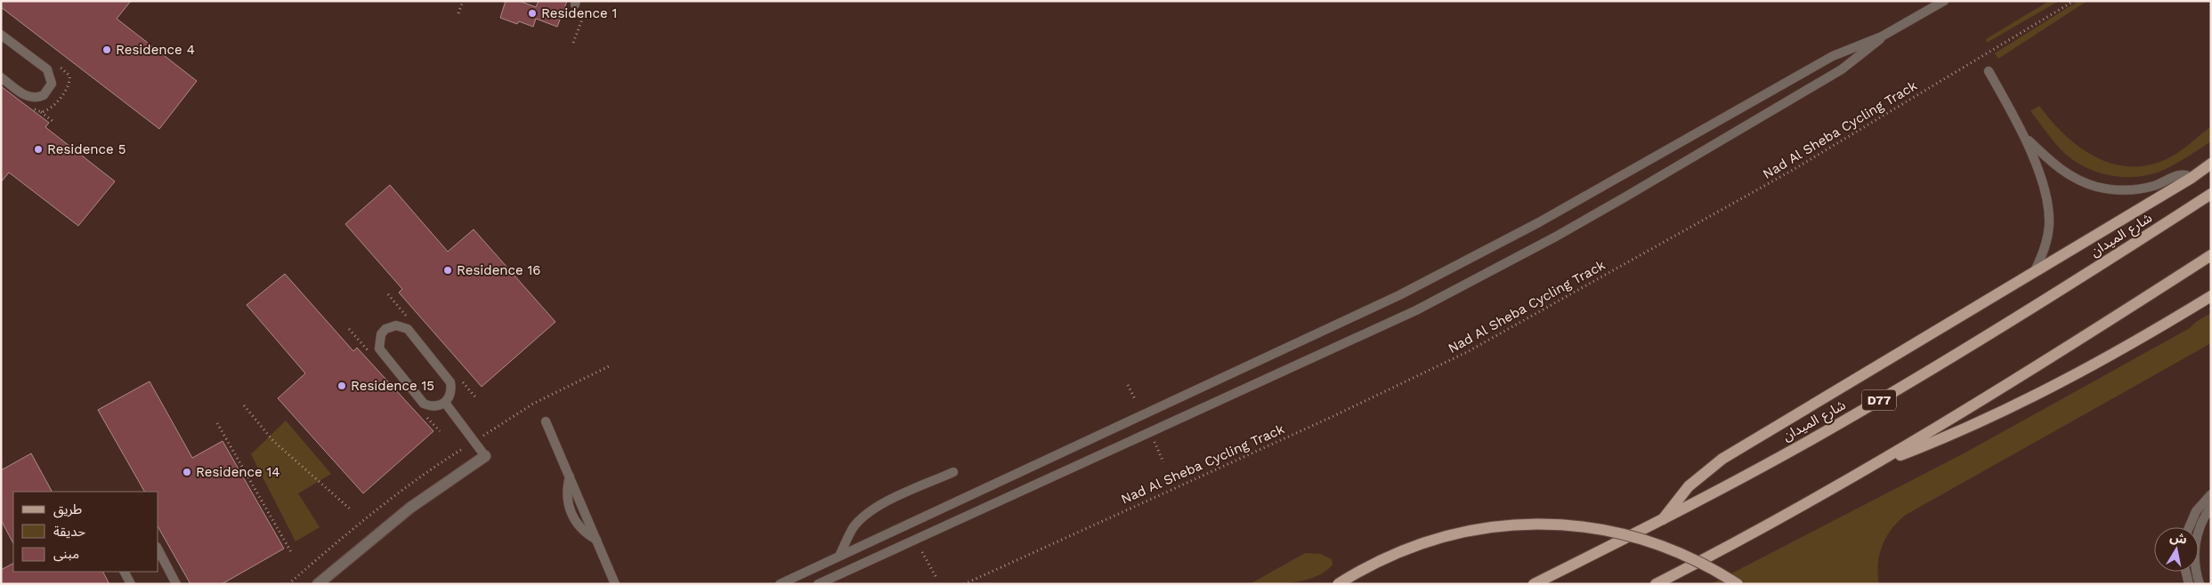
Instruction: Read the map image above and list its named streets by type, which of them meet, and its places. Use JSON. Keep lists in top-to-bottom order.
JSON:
{
  "streets": {
    "main road": ["شارع الميدان", "D77"],
    "path": ["Nad Al Sheba Cycling Track"]
  },
  "places": [
    "Residence 1",
    "Residence 4",
    "Residence 5",
    "Residence 16",
    "Residence 15",
    "Residence 14"
  ],
  "legend": ["طريق", "حديقة", "مبنى"],
  "north": "top"
}
